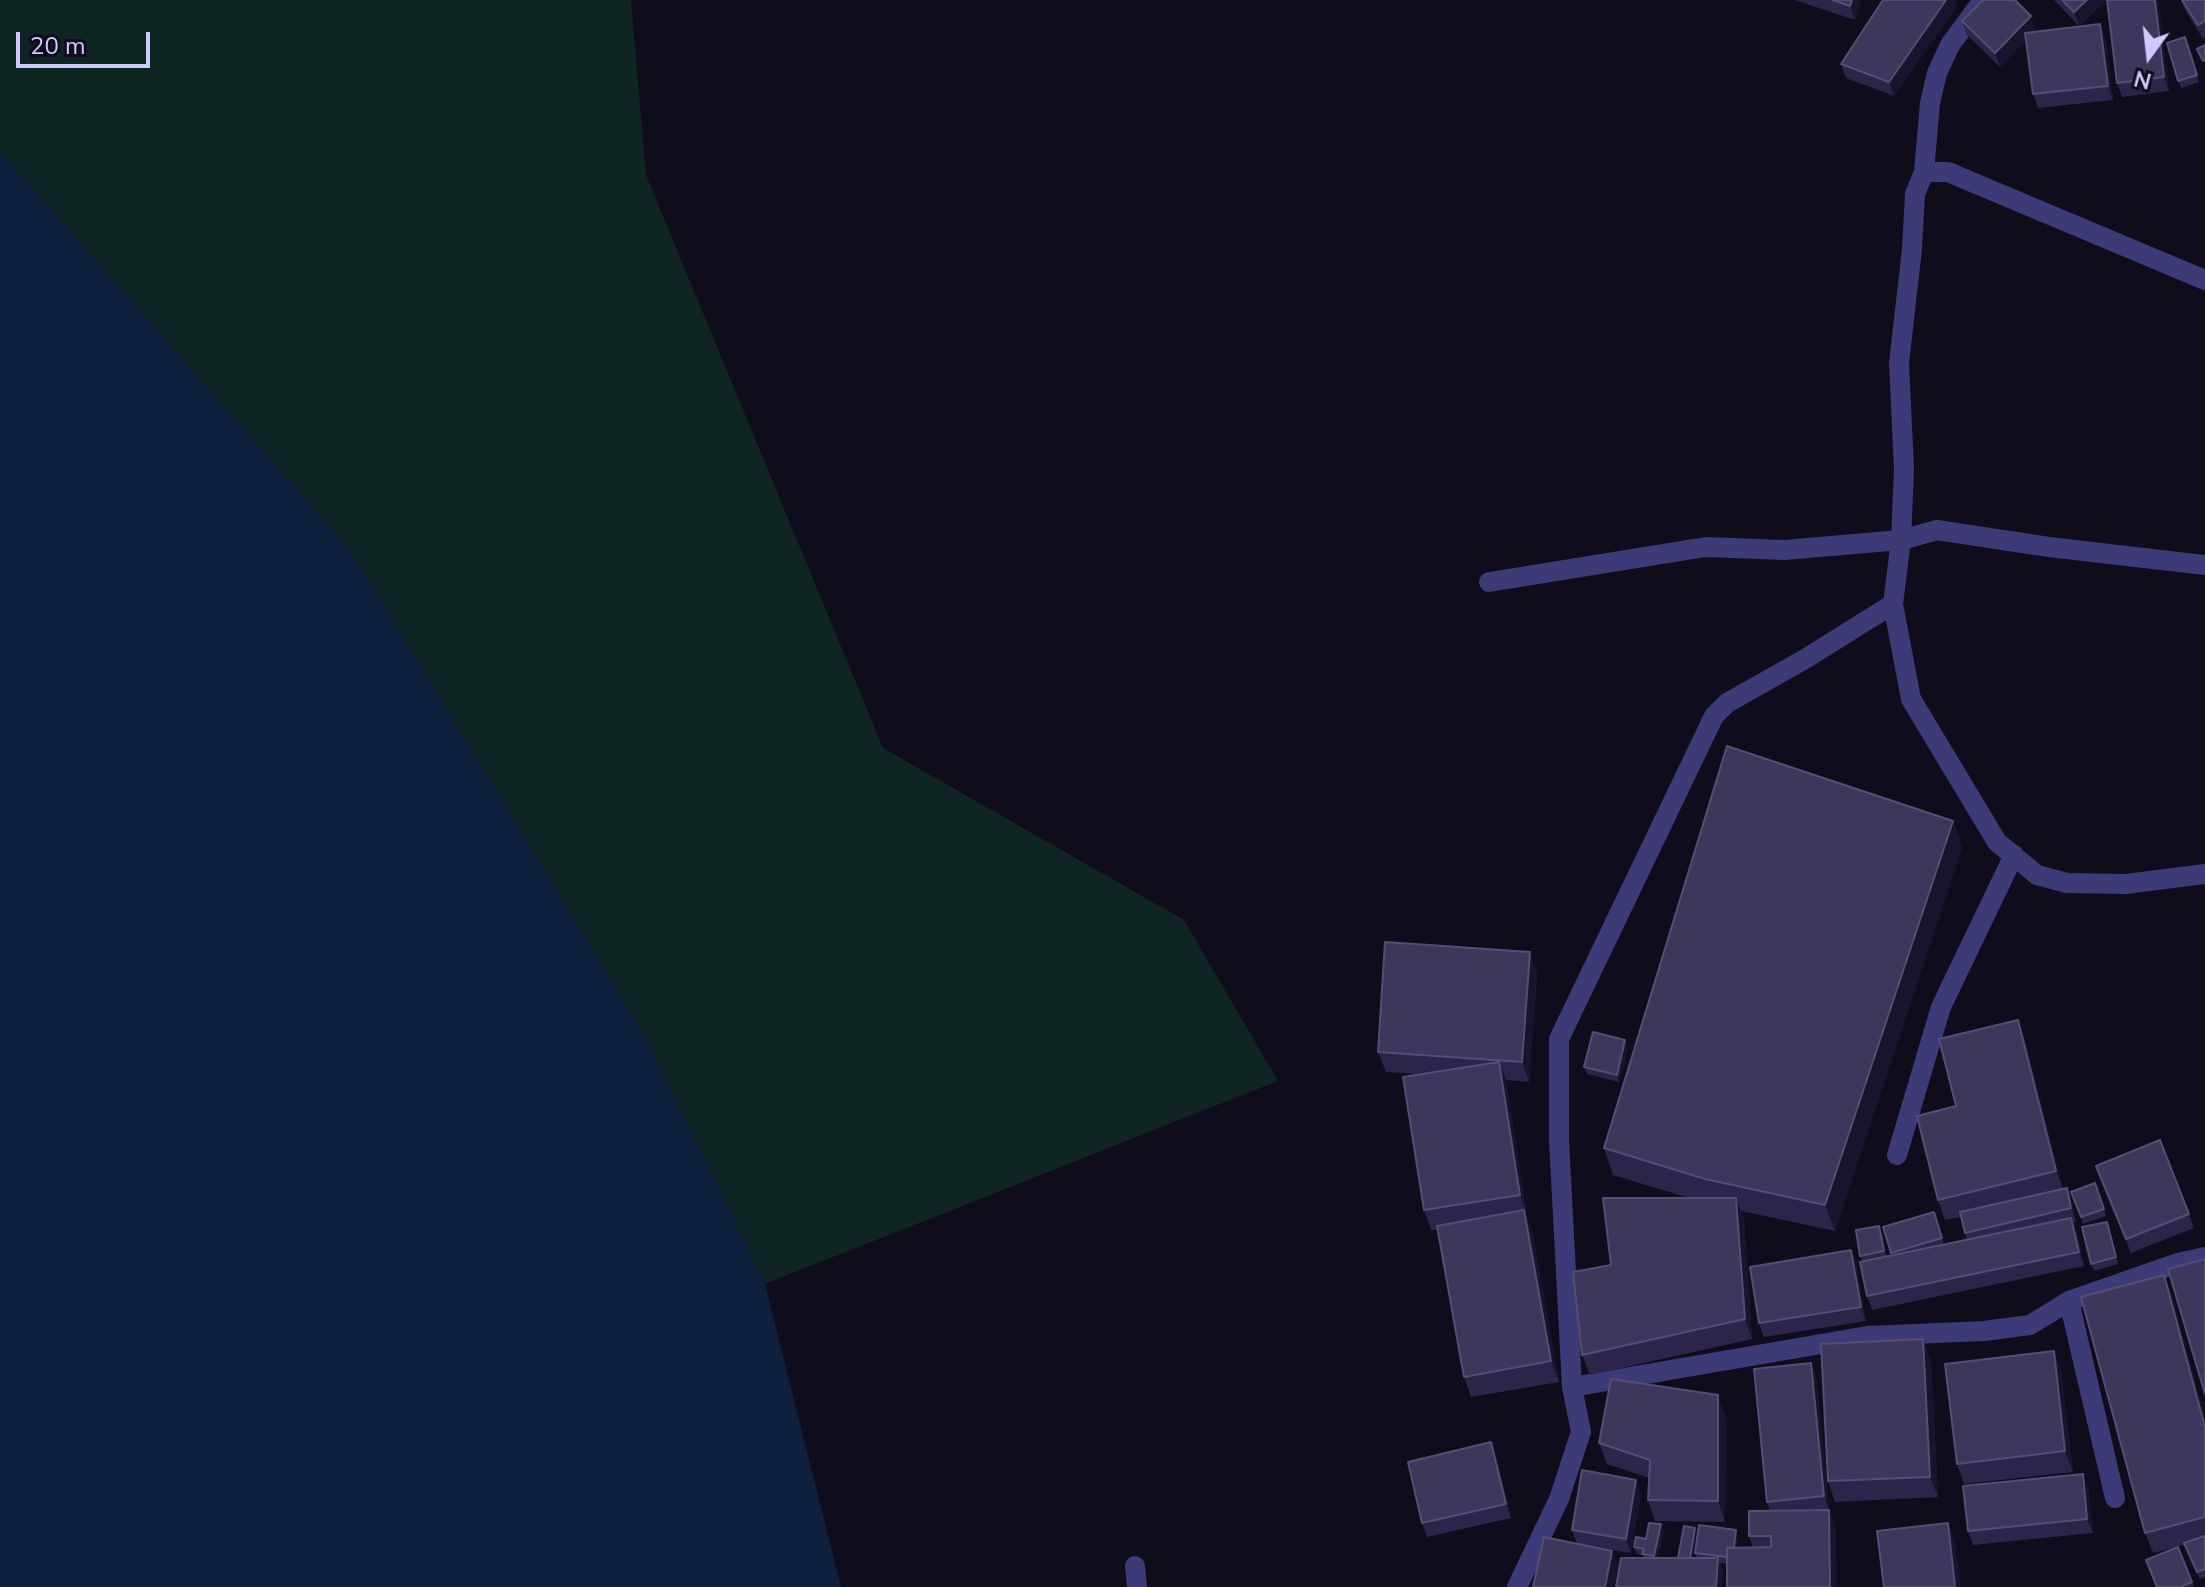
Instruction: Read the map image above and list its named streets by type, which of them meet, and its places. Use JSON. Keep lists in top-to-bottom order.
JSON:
{
  "scale_bar": "20 m",
  "north": "bottom"
}
